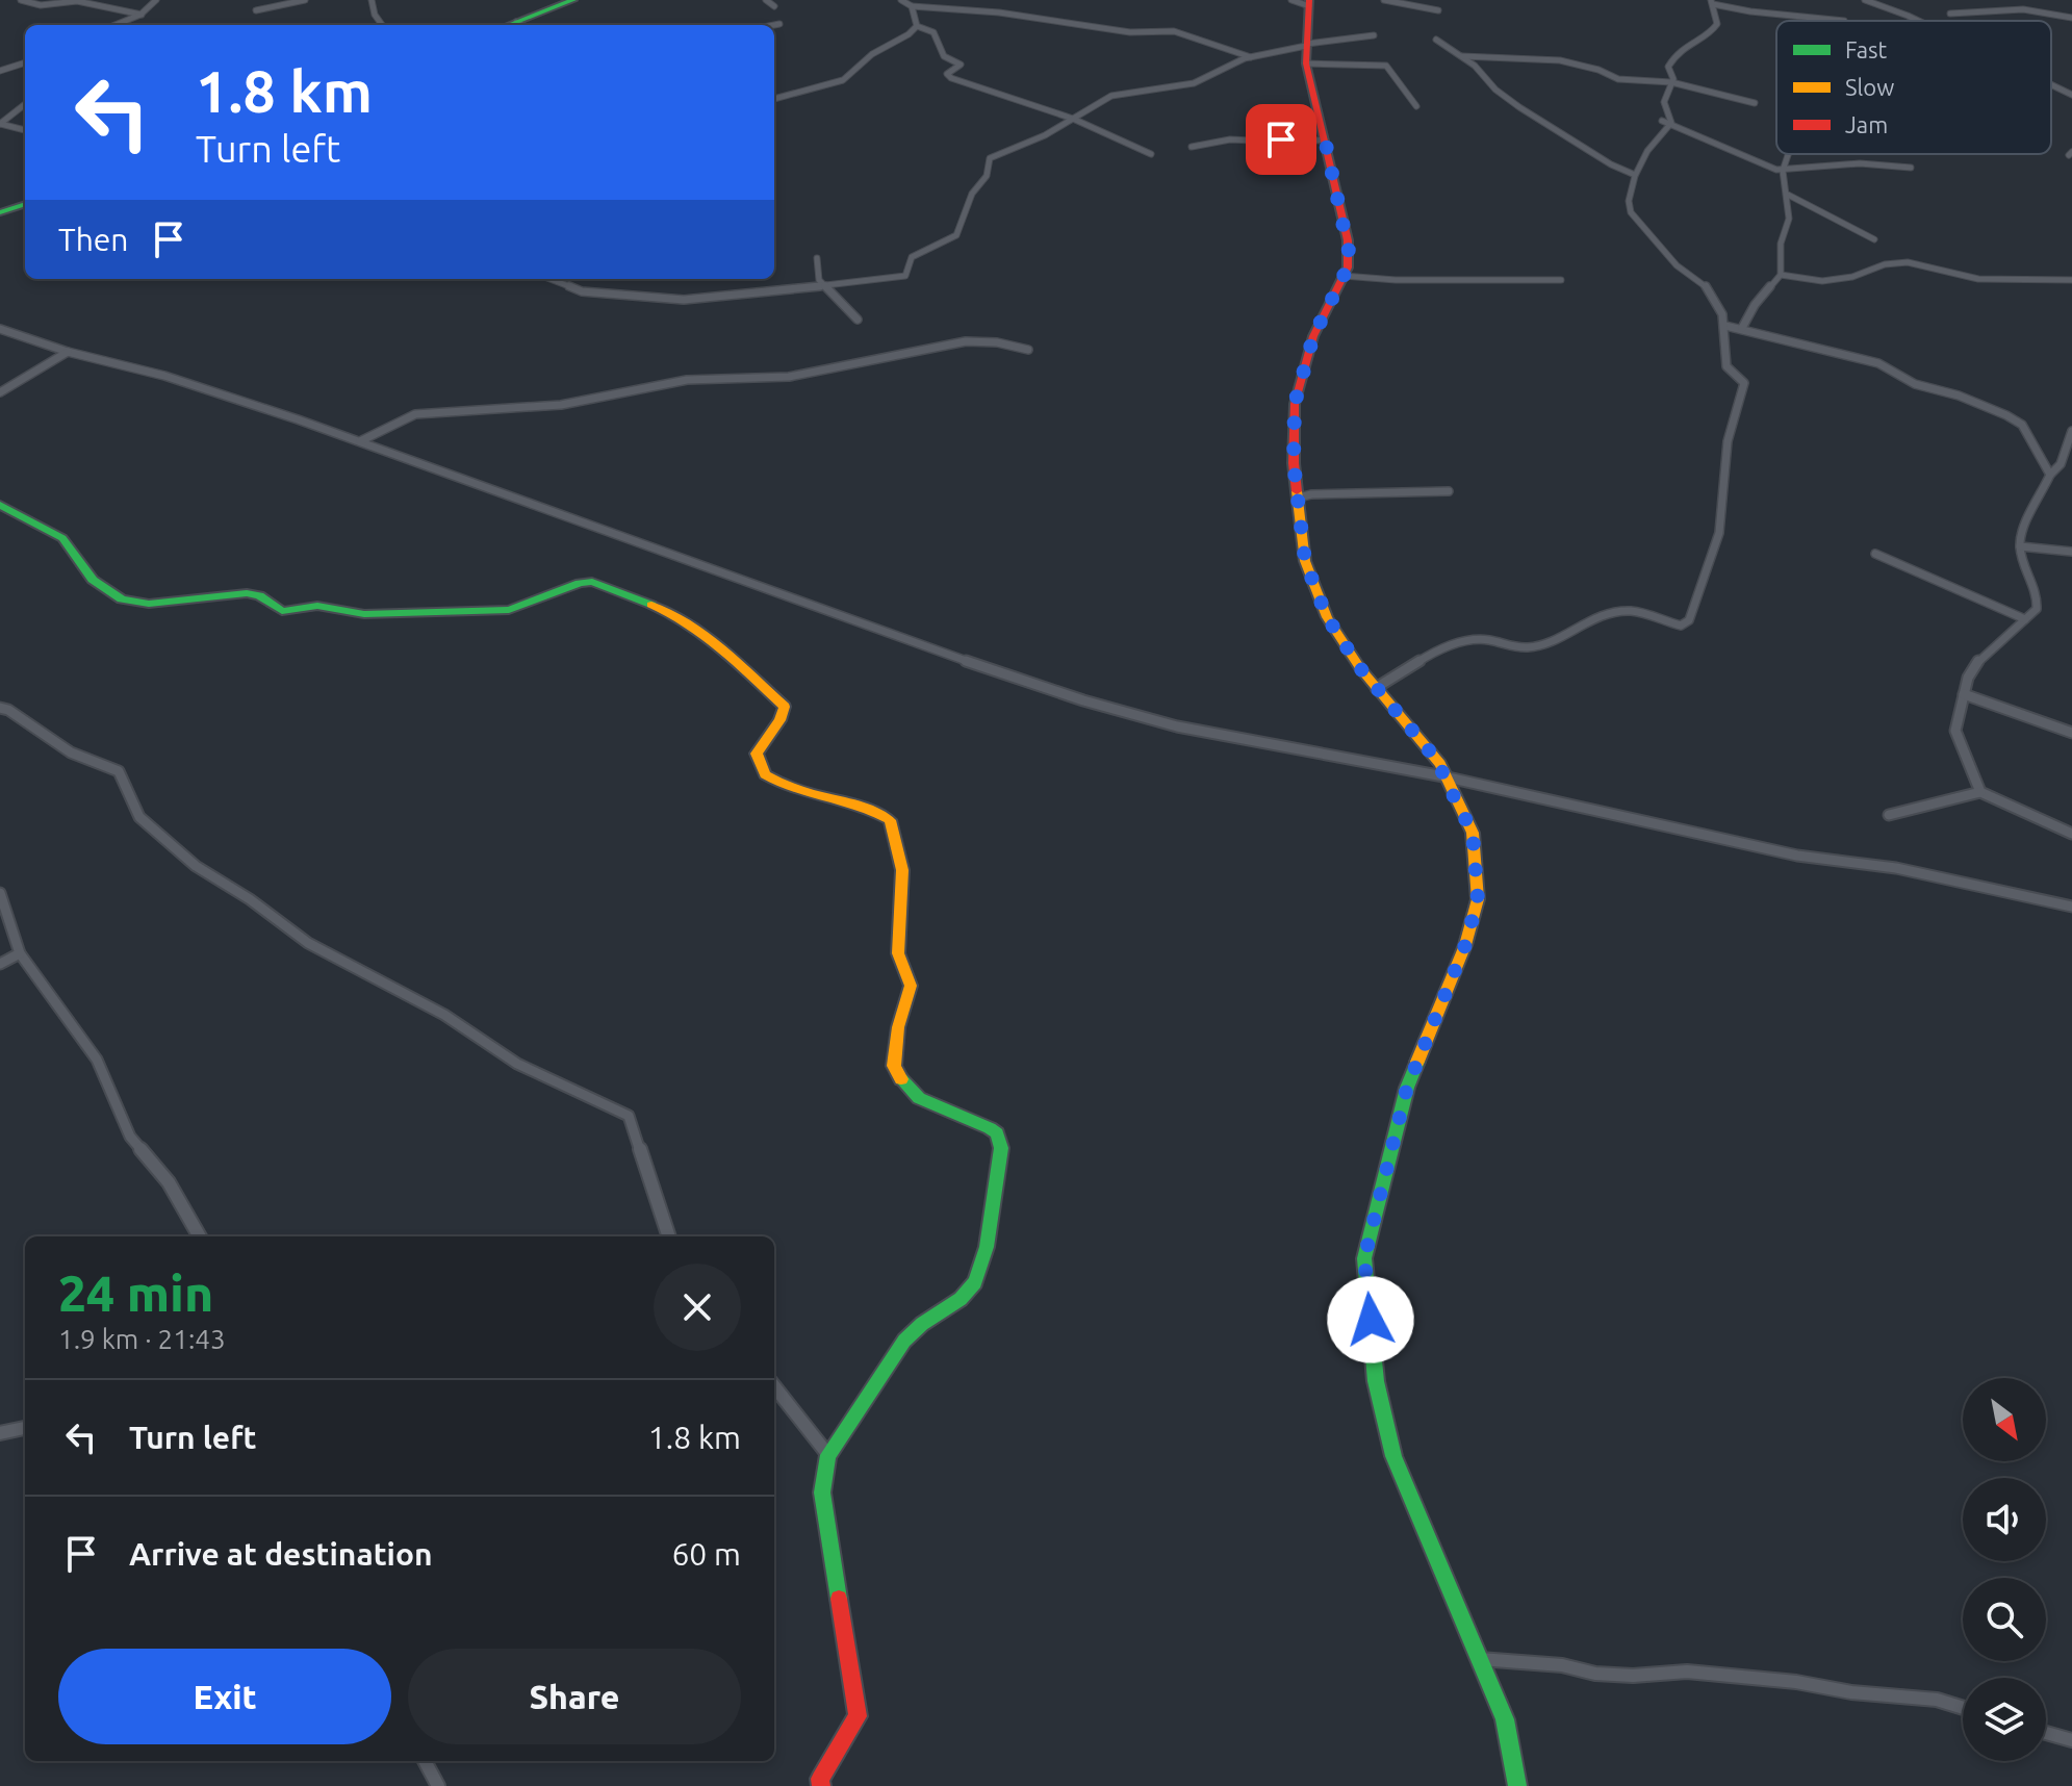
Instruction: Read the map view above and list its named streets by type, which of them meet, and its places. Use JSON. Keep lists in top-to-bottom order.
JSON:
{
  "legend": ["Fast", "Slow", "Jam"],
  "north": "bottom right",
  "page": {
    "turn": ["1.8 km", "Turn left"],
    "then": "Then",
    "heading": ["24 min", "1.9 km · 21:43"],
    "list": [
      {
        "name": "Turn left",
        "value": "1.8 km"
      },
      {
        "name": "Arrive at destination",
        "value": "60 m"
      }
    ],
    "buttons": ["Exit", "Share"]
  }
}
